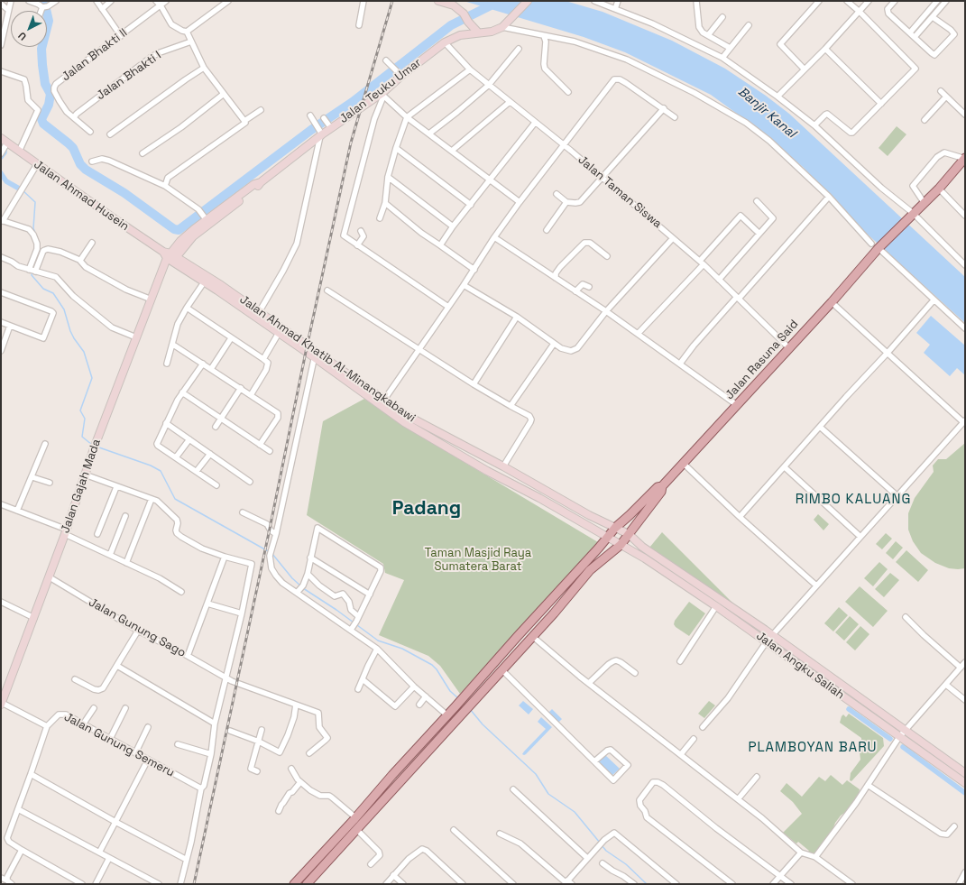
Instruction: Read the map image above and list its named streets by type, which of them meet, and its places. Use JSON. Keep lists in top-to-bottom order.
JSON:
{
  "streets": {
    "main road": [
      "Jalan Teuku Umar",
      "Jalan Ahmad Husein",
      "Jalan Ahmad Khatib Al-Minangkabawi",
      "Jalan Rasuna Said",
      "Jalan Gajah Mada",
      "Jalan Angku Saliah"
    ],
    "street": [
      "Jalan Bhakti II",
      "Jalan Bhakti I",
      "Jalan Taman Siswa",
      "Jalan Gunung Sago",
      "Jalan Gunung Semeru"
    ]
  },
  "crossings": [
    ["Jalan Bhakti II", "Jalan Bhakti I"],
    ["Jalan Teuku Umar", "Jalan Taman Siswa"],
    ["Jalan Teuku Umar", "Jalan Ahmad Husein"],
    ["Jalan Teuku Umar", "Jalan Ahmad Khatib Al-Minangkabawi"],
    ["Jalan Teuku Umar", "Jalan Gajah Mada"],
    ["Jalan Taman Siswa", "Jalan Rasuna Said"],
    ["Jalan Ahmad Husein", "Jalan Ahmad Khatib Al-Minangkabawi"],
    ["Jalan Ahmad Husein", "Jalan Gajah Mada"],
    ["Jalan Ahmad Khatib Al-Minangkabawi", "Jalan Gajah Mada"],
    ["Jalan Ahmad Khatib Al-Minangkabawi", "Jalan Angku Saliah"],
    ["Jalan Gajah Mada", "Jalan Gunung Sago"],
    ["Jalan Gajah Mada", "Jalan Gunung Semeru"]
  ],
  "districts": ["RIMBO KALUANG", "Padang", "PLAMBOYAN BARU"],
  "water": ["Banjir Kanal"],
  "parks": ["Taman Masjid Raya Sumatera Barat"],
  "north": "bottom left"
}
